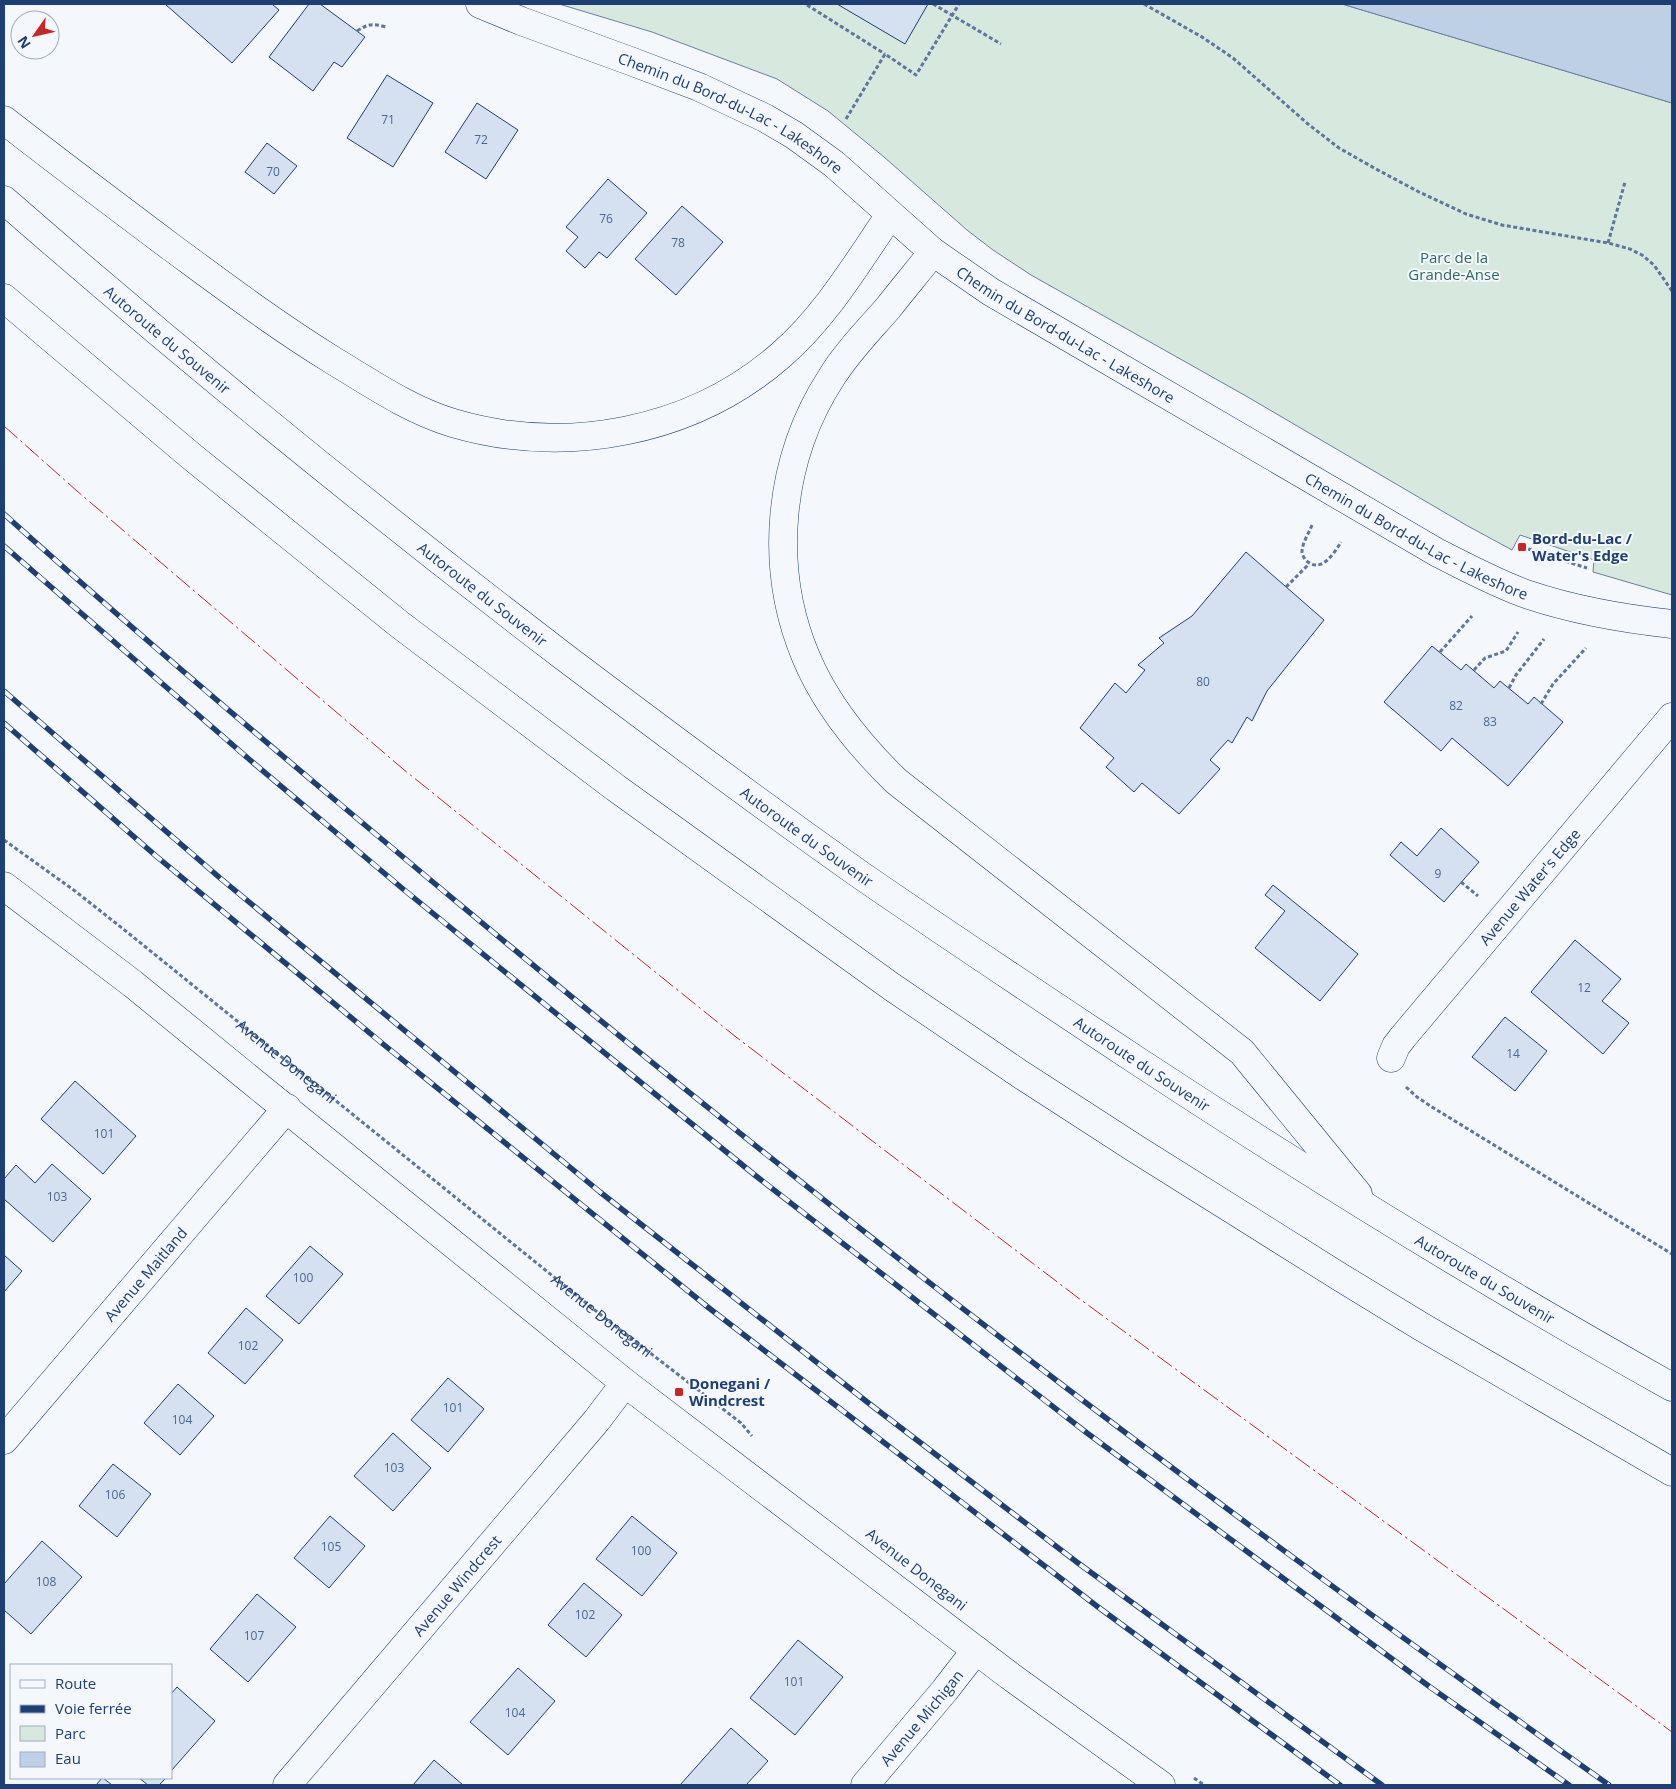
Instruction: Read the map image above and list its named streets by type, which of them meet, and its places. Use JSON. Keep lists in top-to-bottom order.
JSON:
{
  "streets": {
    "main road": [
      "Chemin du Bord-du-Lac - Lakeshore",
      "Autoroute du Souvenir",
      "Avenue Water's Edge",
      "Avenue Donegani",
      "Avenue Maitland",
      "Avenue Windcrest",
      "Avenue Michigan"
    ]
  },
  "crossings": [
    ["Avenue Donegani", "Avenue Maitland"],
    ["Avenue Donegani", "Avenue Windcrest"],
    ["Avenue Donegani", "Avenue Michigan"]
  ],
  "parks": ["Parc de la Grande-Anse"],
  "places": {
    "transit": ["Bord-du-Lac / Water's Edge", "Donegani / Windcrest"]
  },
  "house_numbers": [
    "71",
    "72",
    "70",
    "76",
    "78",
    "80",
    "82",
    "83",
    "9",
    "12",
    "14",
    "101",
    "103",
    "100",
    "102",
    "101",
    "104",
    "103",
    "106",
    "105",
    "100",
    "108",
    "102",
    "107",
    "101",
    "104"
  ],
  "legend": [
    "Route",
    "Voie ferrée",
    "Parc",
    "Eau"
  ],
  "north": "bottom left"
}
